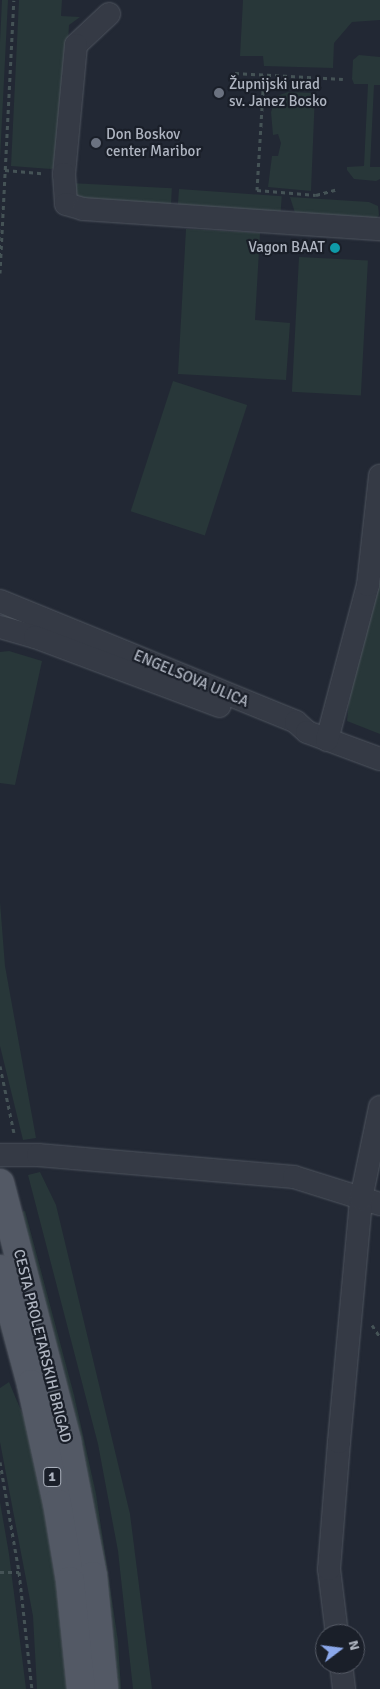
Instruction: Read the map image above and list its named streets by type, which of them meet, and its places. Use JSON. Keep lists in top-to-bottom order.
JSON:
{
  "streets": {
    "main road": ["CESTA PROLETARSKIH BRIGAD", "1"],
    "street": ["ENGELSOVA ULICA"]
  },
  "places": ["Župnijski urad sv. Janez Bosko", "Don Boskov center Maribor", "Vagon BAAT"],
  "north": "right"
}
